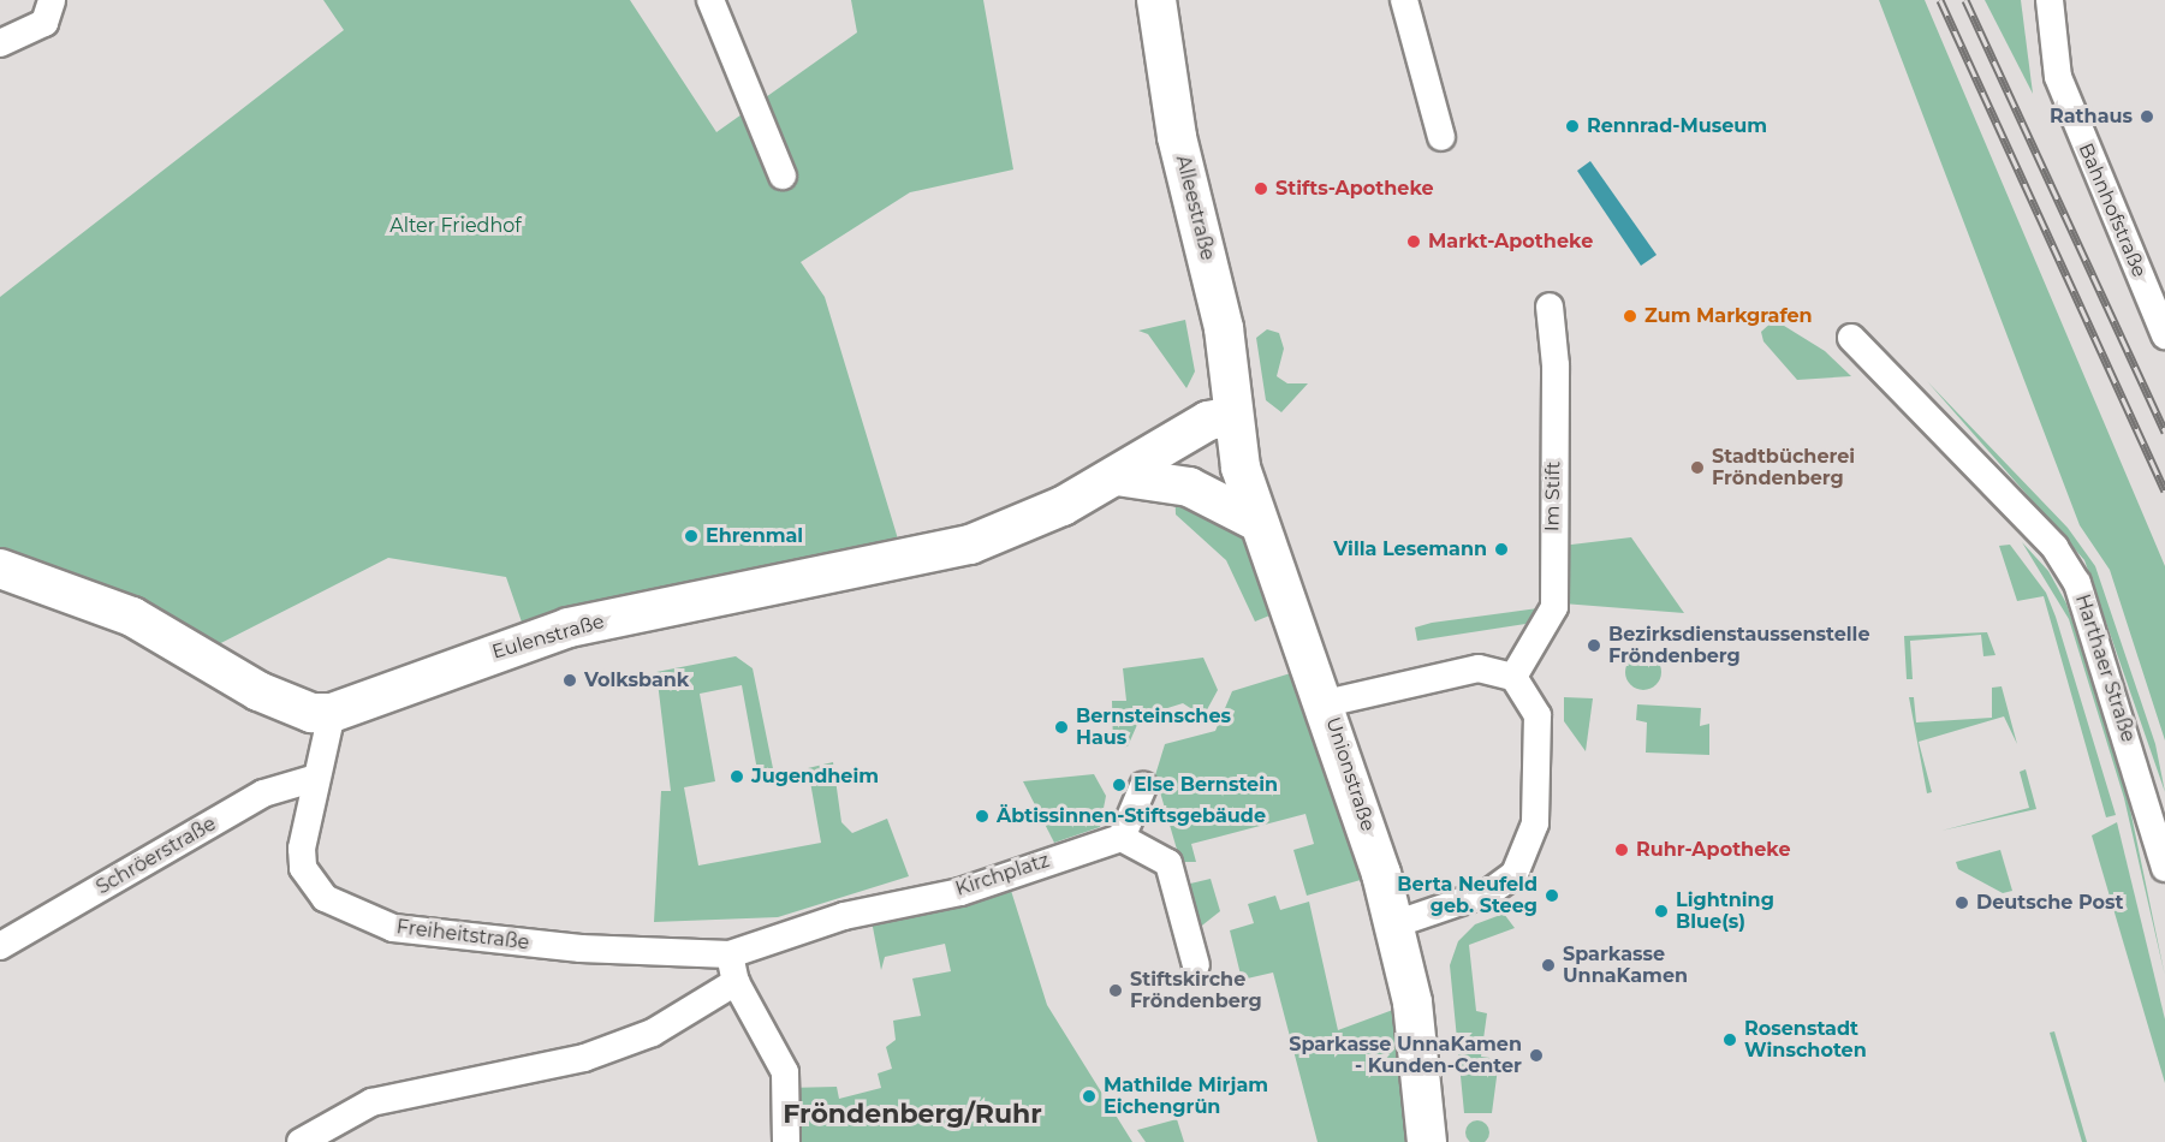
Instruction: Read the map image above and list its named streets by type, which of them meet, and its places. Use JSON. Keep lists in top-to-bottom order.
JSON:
{
  "streets": {
    "main road": ["Alleestraße", "Eulenstraße", "Unionstraße"],
    "street": [
      "Bahnhofstraße",
      "Im Stift",
      "Harthaer Straße",
      "Schröerstraße",
      "Kirchplatz",
      "Freiheitstraße"
    ]
  },
  "crossings": [
    ["Alleestraße", "Eulenstraße"],
    ["Alleestraße", "Unionstraße"],
    ["Eulenstraße", "Unionstraße"],
    ["Eulenstraße", "Freiheitstraße"],
    ["Schröerstraße", "Freiheitstraße"],
    ["Kirchplatz", "Freiheitstraße"]
  ],
  "districts": ["Fröndenberg/Ruhr"],
  "parks": ["Alter Friedhof"],
  "places": [
    "Rathaus",
    "Rennrad-Museum",
    "Stifts-Apotheke",
    "Markt-Apotheke",
    "Zum Markgrafen",
    "Stadtbücherei Fröndenberg",
    "Ehrenmal",
    "Villa Lesemann",
    "Bezirksdienstaussenstelle Fröndenberg",
    "Volksbank",
    "Bernsteinsches Haus",
    "Jugendheim",
    "Else Bernstein",
    "Äbtissinnen-Stiftsgebäude",
    "Ruhr-Apotheke",
    "Berta Neufeld geb. Steeg",
    "Deutsche Post",
    "Lightning Blue(s)",
    "Sparkasse UnnaKamen",
    "Stiftskirche Fröndenberg",
    "Rosenstadt Winschoten",
    "Sparkasse UnnaKamen - Kunden-Center",
    "Mathilde Mirjam Eichengrün"
  ]
}
